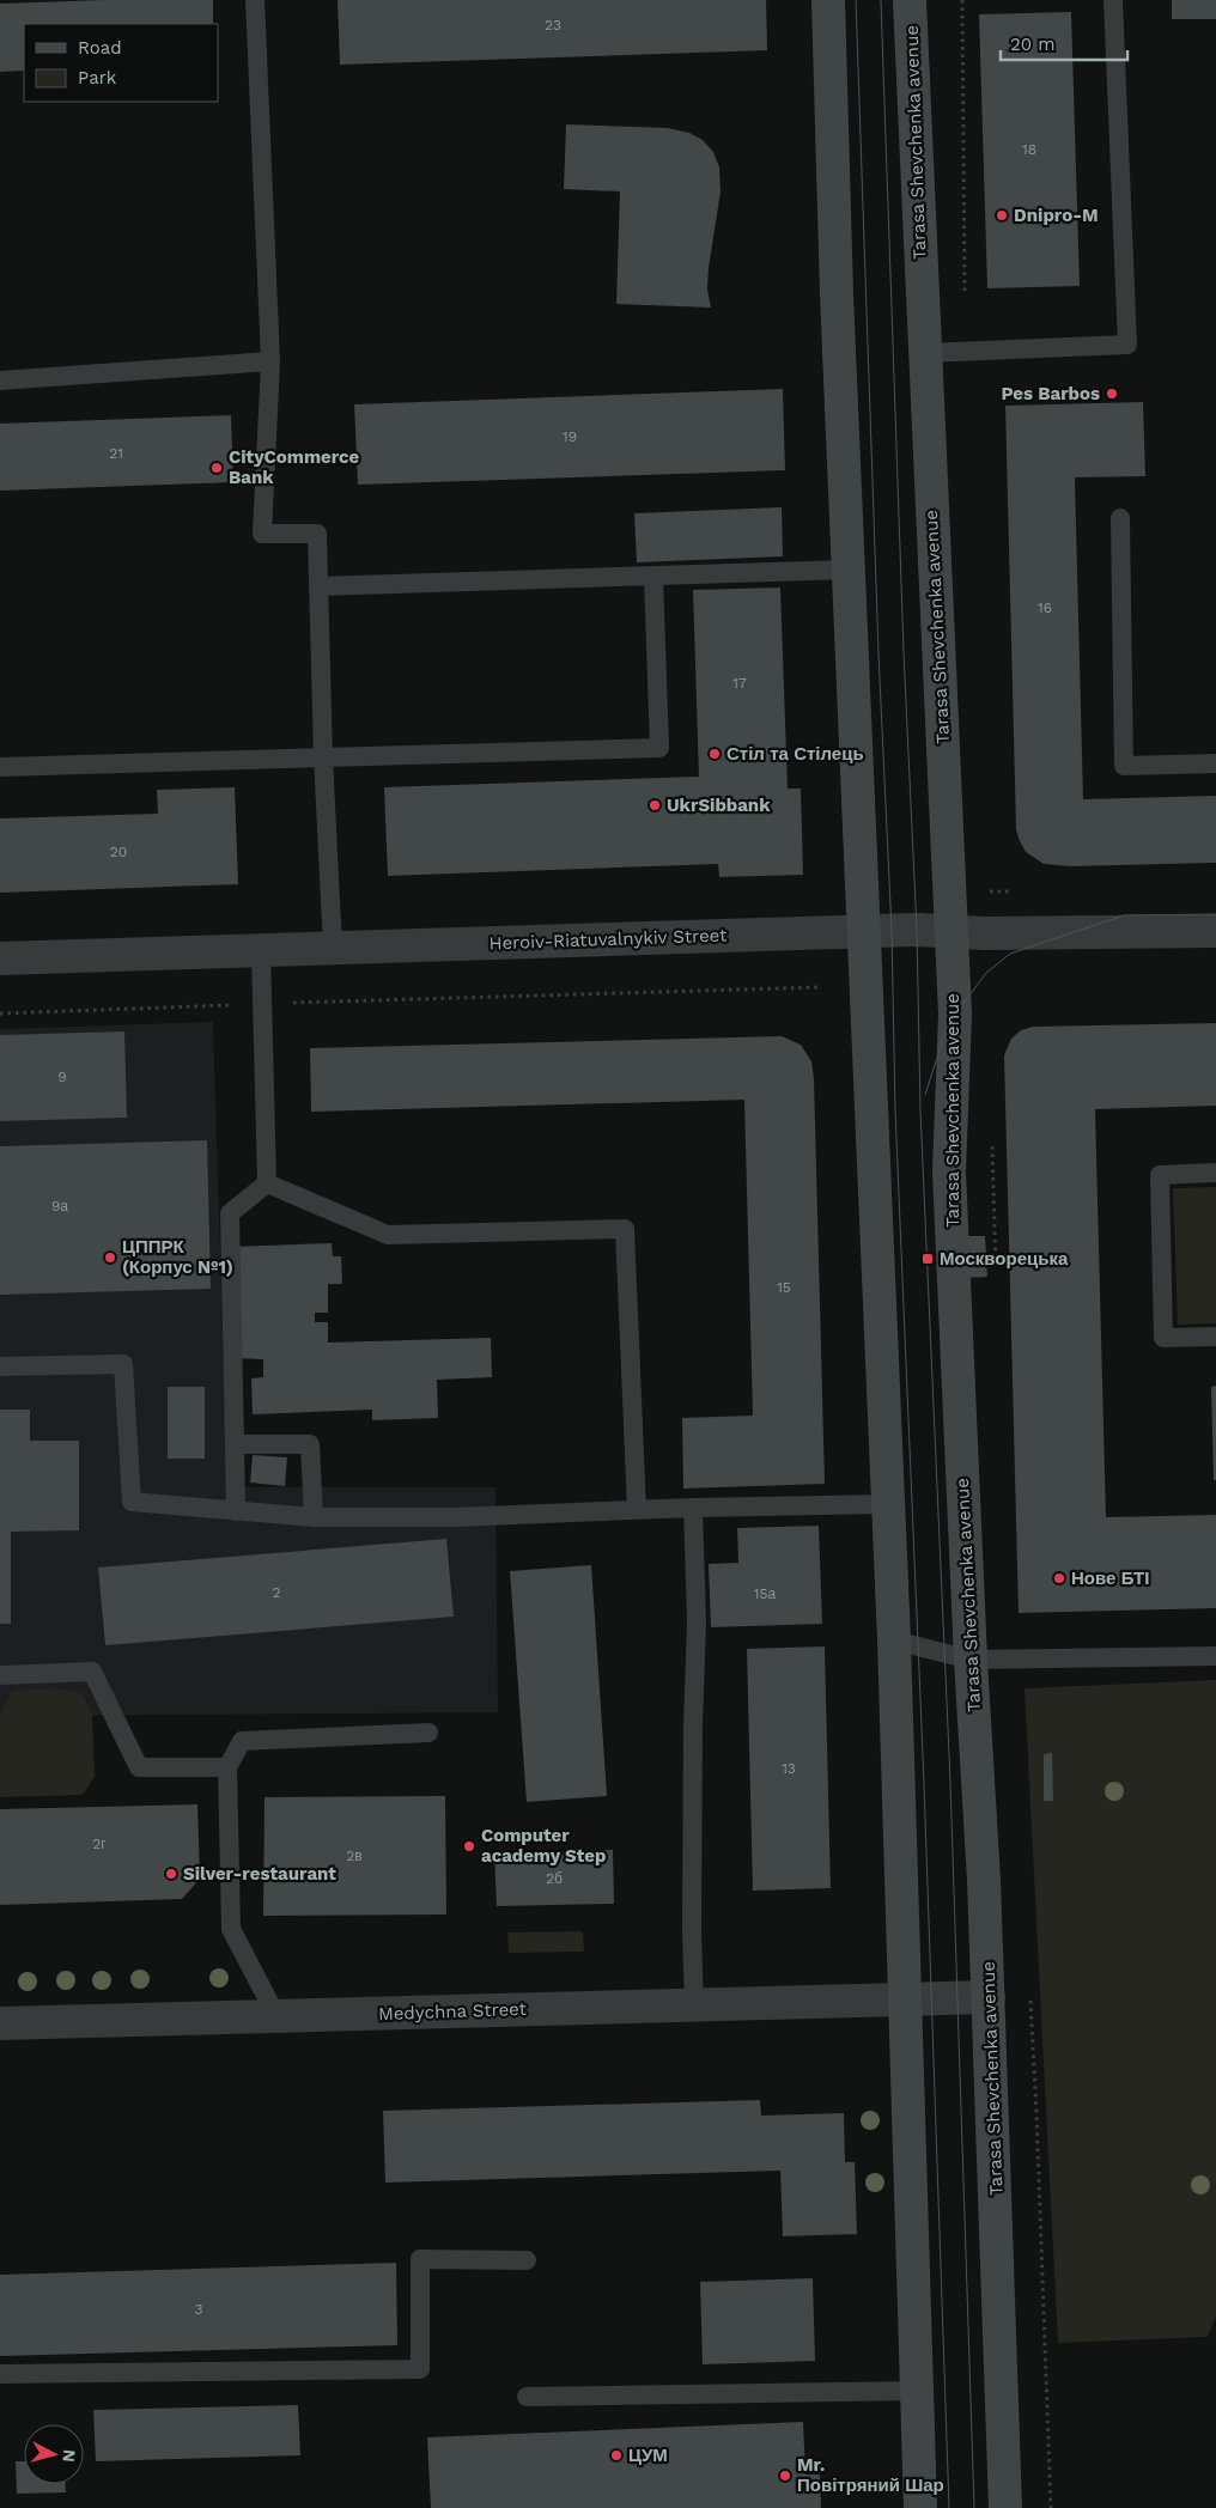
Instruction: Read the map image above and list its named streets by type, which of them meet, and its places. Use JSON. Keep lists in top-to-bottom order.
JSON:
{
  "streets": {
    "main road": ["Tarasa Shevchenka avenue"],
    "street": ["Heroiv-Riatuvalnykiv Street", "Medychna Street"]
  },
  "crossings": [
    ["Tarasa Shevchenka avenue", "Heroiv-Riatuvalnykiv Street"],
    ["Tarasa Shevchenka avenue", "Medychna Street"]
  ],
  "places": {
    "other": [
      "Dnipro-M",
      "Pes Barbos",
      "CityCommerce Bank",
      "Стіл та Стілець",
      "UkrSibbank",
      "ЦППРК (Корпус №1)",
      "Нове БТІ",
      "Computer academy Step",
      "Silver-restaurant",
      "ЦУМ",
      "Mr. Повітряний Шар"
    ],
    "transit": ["Москворецька"]
  },
  "house_numbers": [
    "23",
    "18",
    "19",
    "21",
    "16",
    "17",
    "20",
    "9",
    "9а",
    "15",
    "2",
    "15а",
    "13",
    "2г",
    "2в",
    "2б",
    "3"
  ],
  "legend": ["Road", "Park"],
  "scale_bar": "20 m",
  "north": "right"
}
